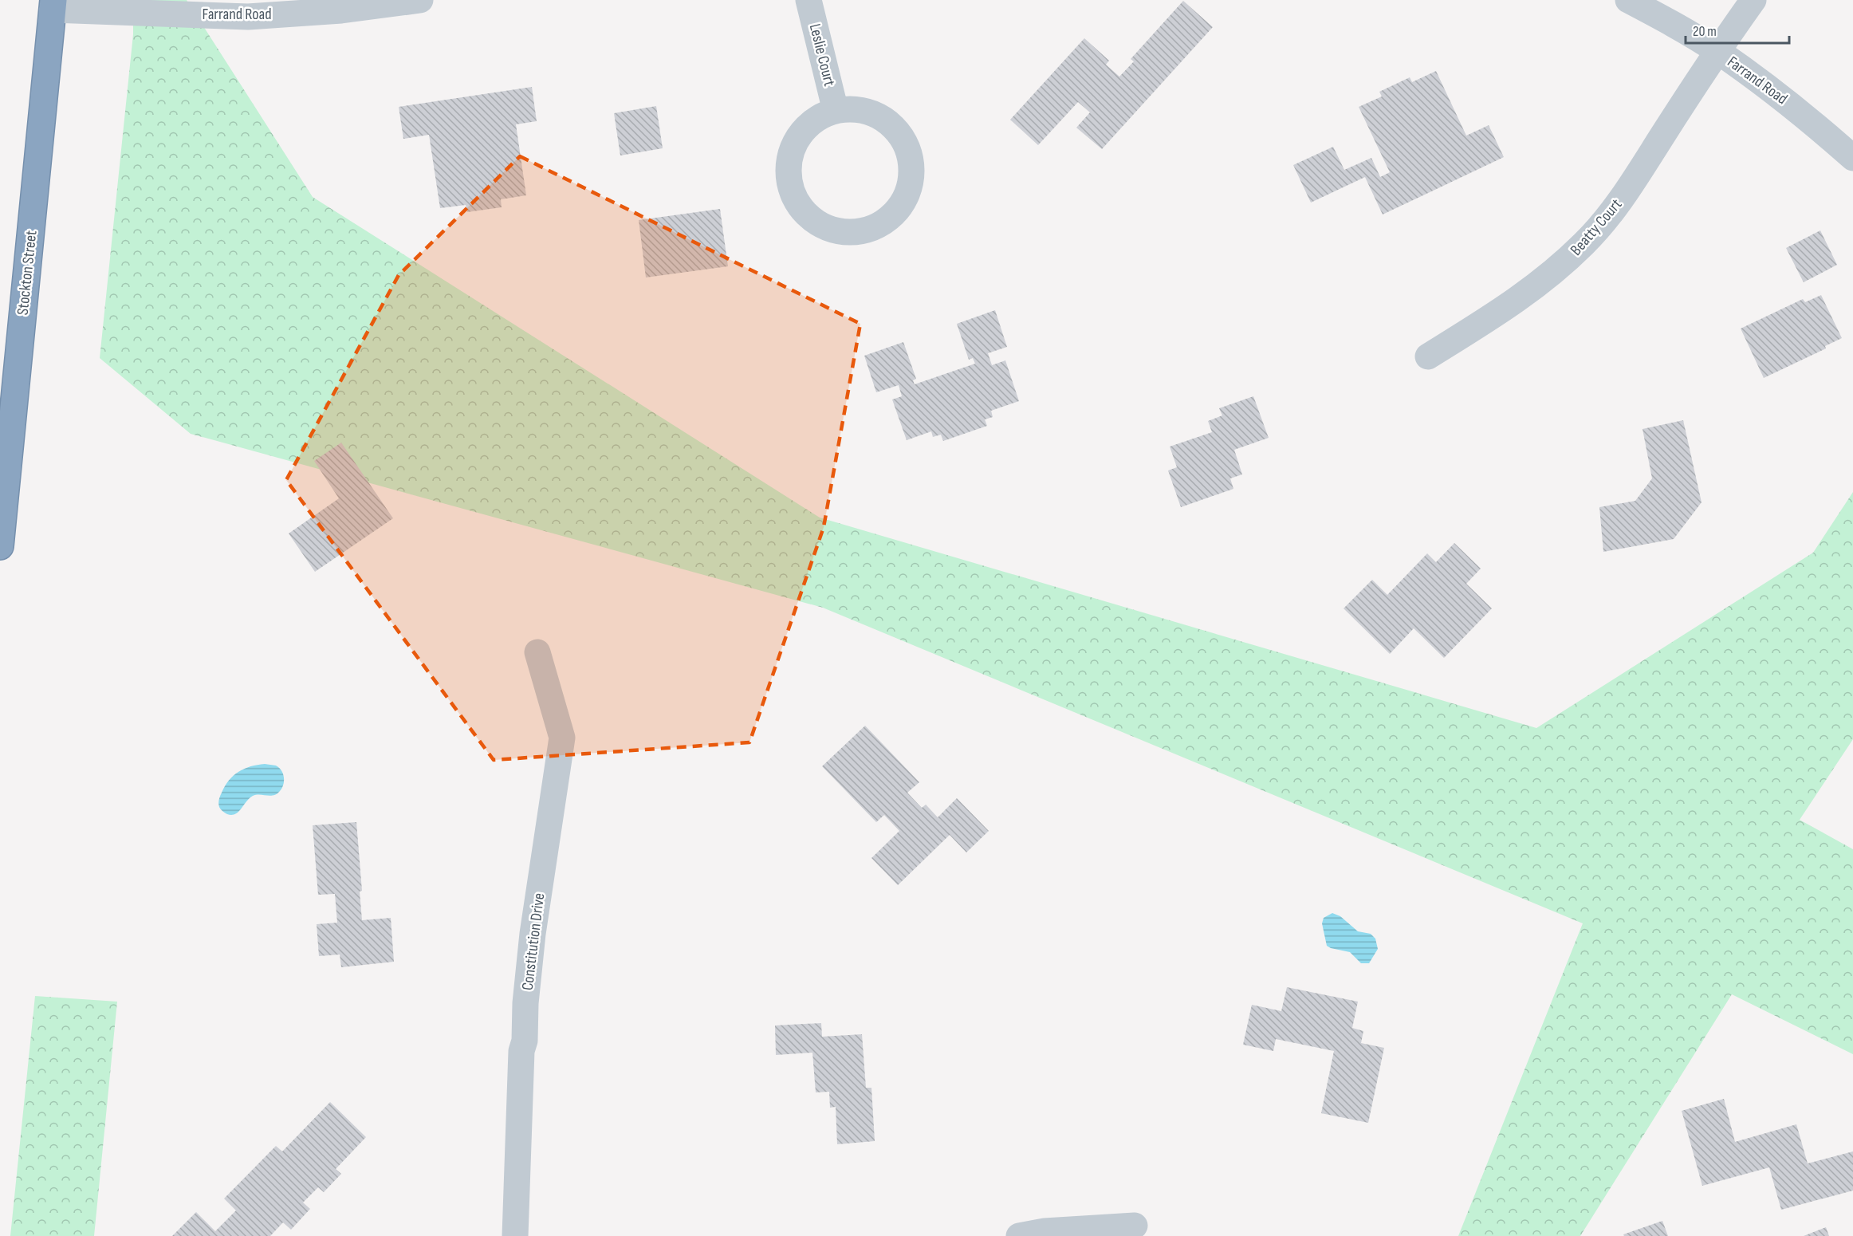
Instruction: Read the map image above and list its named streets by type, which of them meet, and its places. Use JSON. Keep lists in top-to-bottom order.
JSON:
{
  "streets": {
    "highway": ["Stockton Street"],
    "street": [
      "Farrand Road",
      "Leslie Court",
      "Beatty Court",
      "Constitution Drive"
    ]
  },
  "crossings": [
    ["Farrand Road", "Beatty Court"],
    ["Farrand Road", "Stockton Street"]
  ],
  "scale_bar": "20 m"
}
